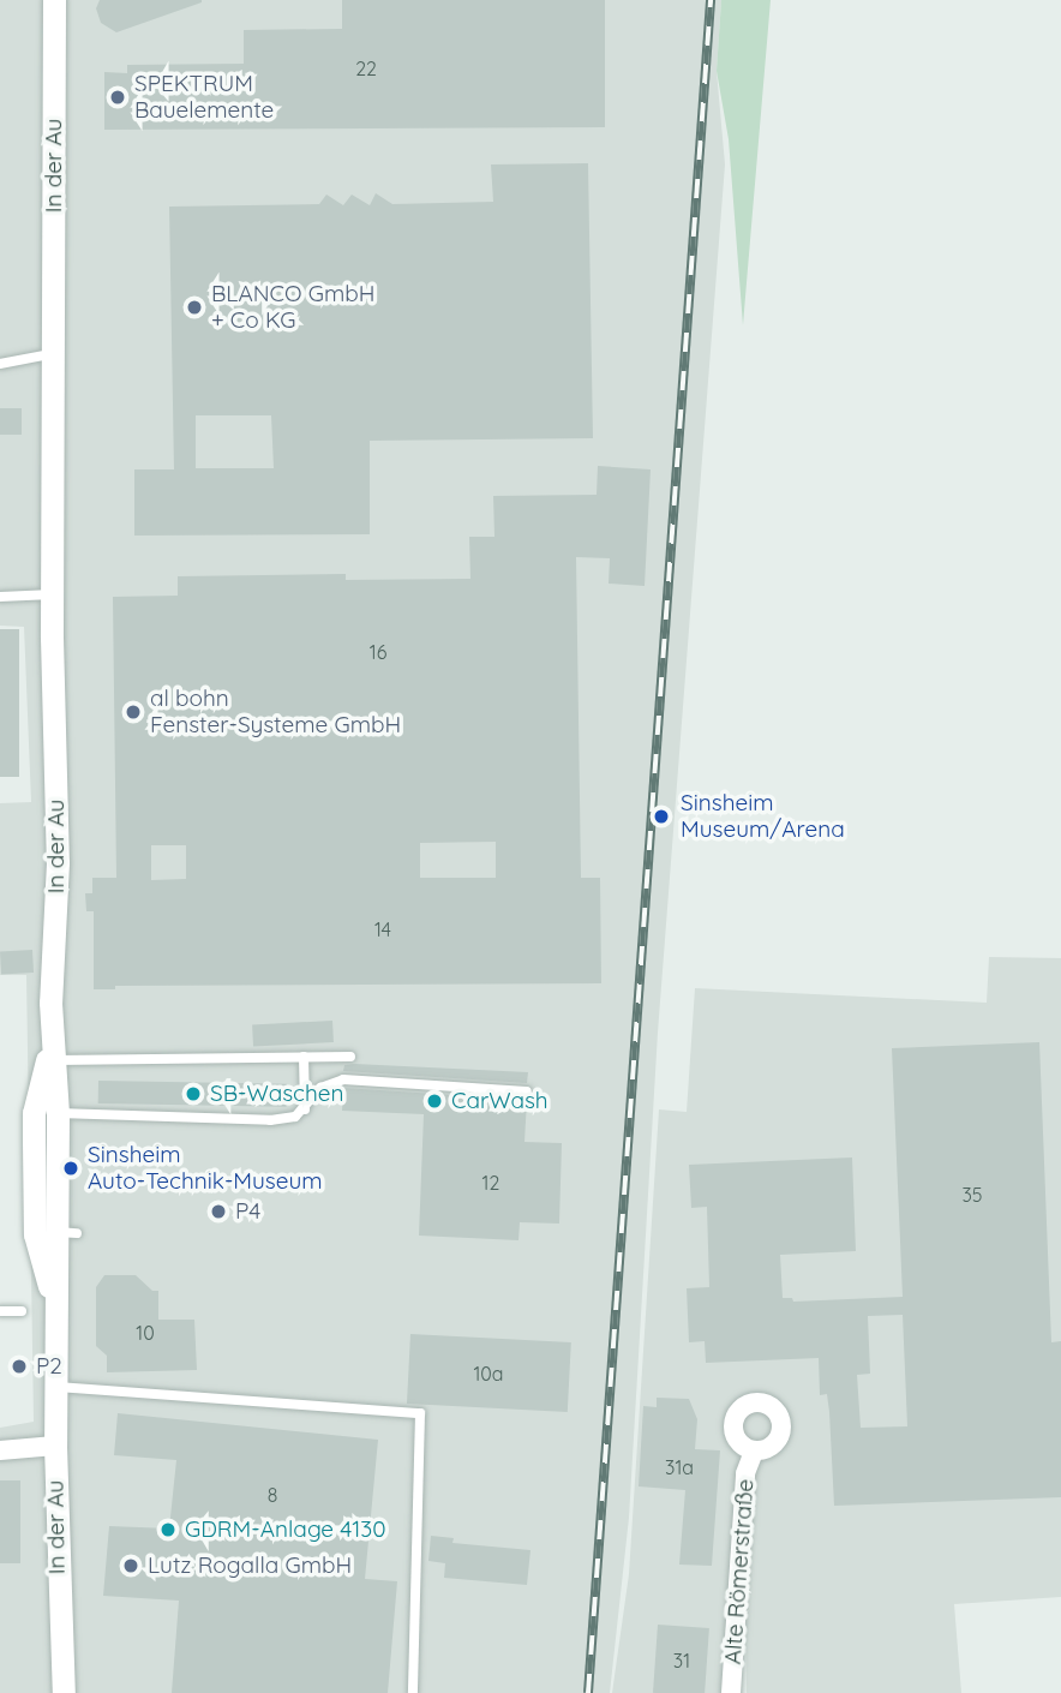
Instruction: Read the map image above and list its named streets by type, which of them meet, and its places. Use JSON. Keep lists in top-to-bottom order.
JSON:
{
  "streets": {
    "street": ["In der Au", "Alte Römerstraße"]
  },
  "places": [
    "SPEKTRUM Bauelemente",
    "BLANCO GmbH + Co KG",
    "al bohn Fenster-Systeme GmbH",
    "Sinsheim Museum/Arena",
    "SB-Waschen",
    "CarWash",
    "Sinsheim Auto-Technik-Museum",
    "P4",
    "P2",
    "GDRM-Anlage 4130",
    "Lutz Rogalla GmbH"
  ],
  "house_numbers": [
    "22",
    "16",
    "14",
    "12",
    "35",
    "10",
    "10a",
    "31a",
    "8",
    "31"
  ]
}
